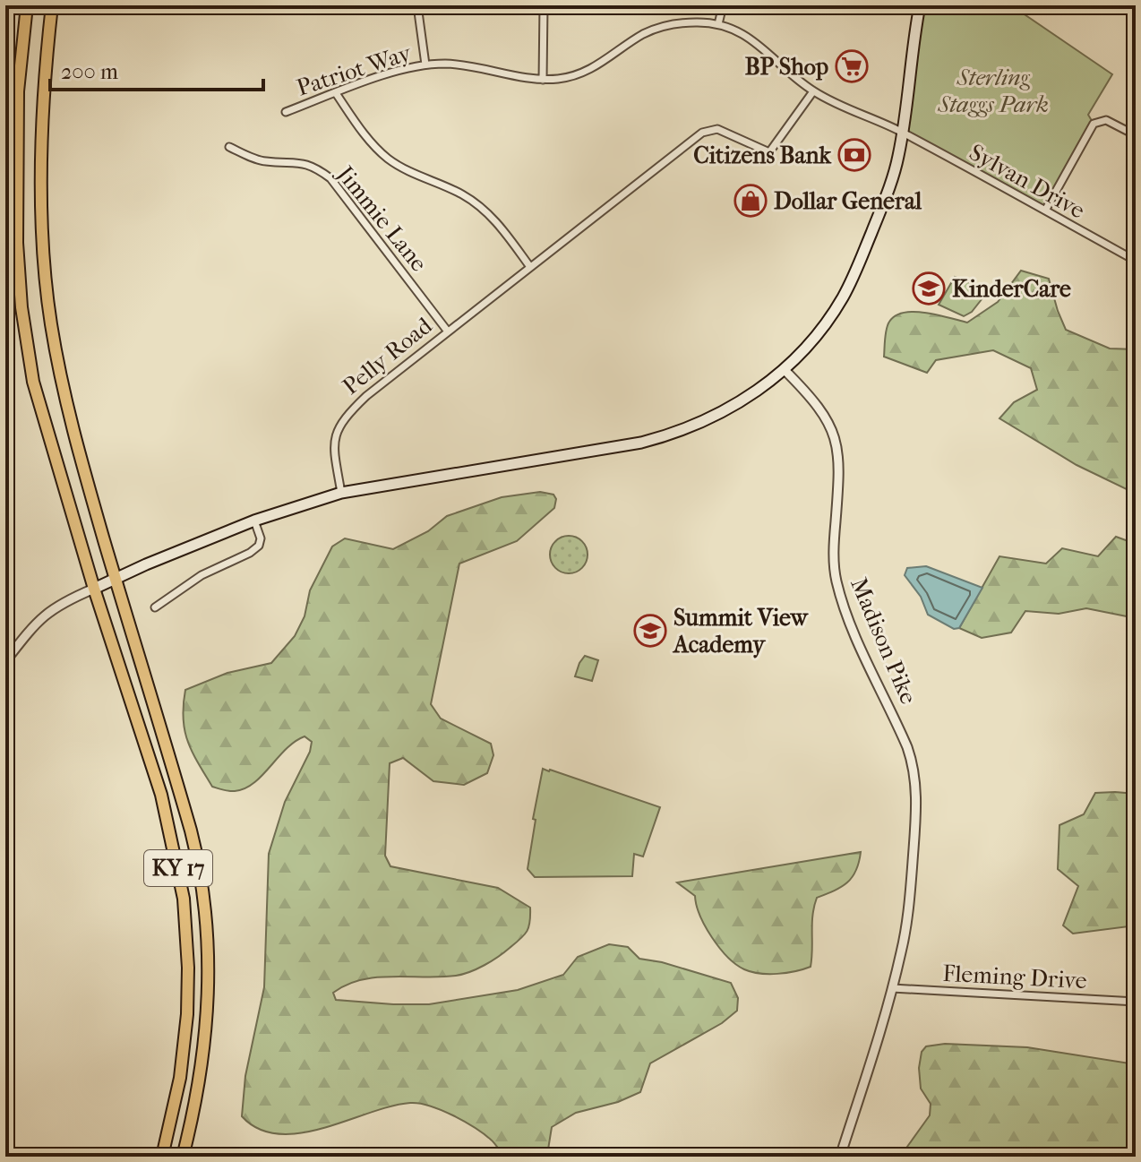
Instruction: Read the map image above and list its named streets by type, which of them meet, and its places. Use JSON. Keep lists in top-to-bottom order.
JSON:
{
  "streets": {
    "main road": ["KY 17"],
    "street": [
      "Patriot Way",
      "Sylvan Drive",
      "Jimmie Lane",
      "Pelly Road",
      "Madison Pike",
      "Fleming Drive"
    ]
  },
  "crossings": [
    ["Patriot Way", "Sylvan Drive"],
    ["Patriot Way", "Pelly Road"],
    ["Jimmie Lane", "Pelly Road"],
    ["Madison Pike", "Fleming Drive"]
  ],
  "parks": ["Sterling Staggs Park"],
  "places": {
    "supermarket": ["BP Shop"],
    "bank": ["Citizens Bank"],
    "shop": ["Dollar General"],
    "school or university": ["KinderCare", "Summit View Academy"]
  },
  "scale_bar": "200 m"
}
